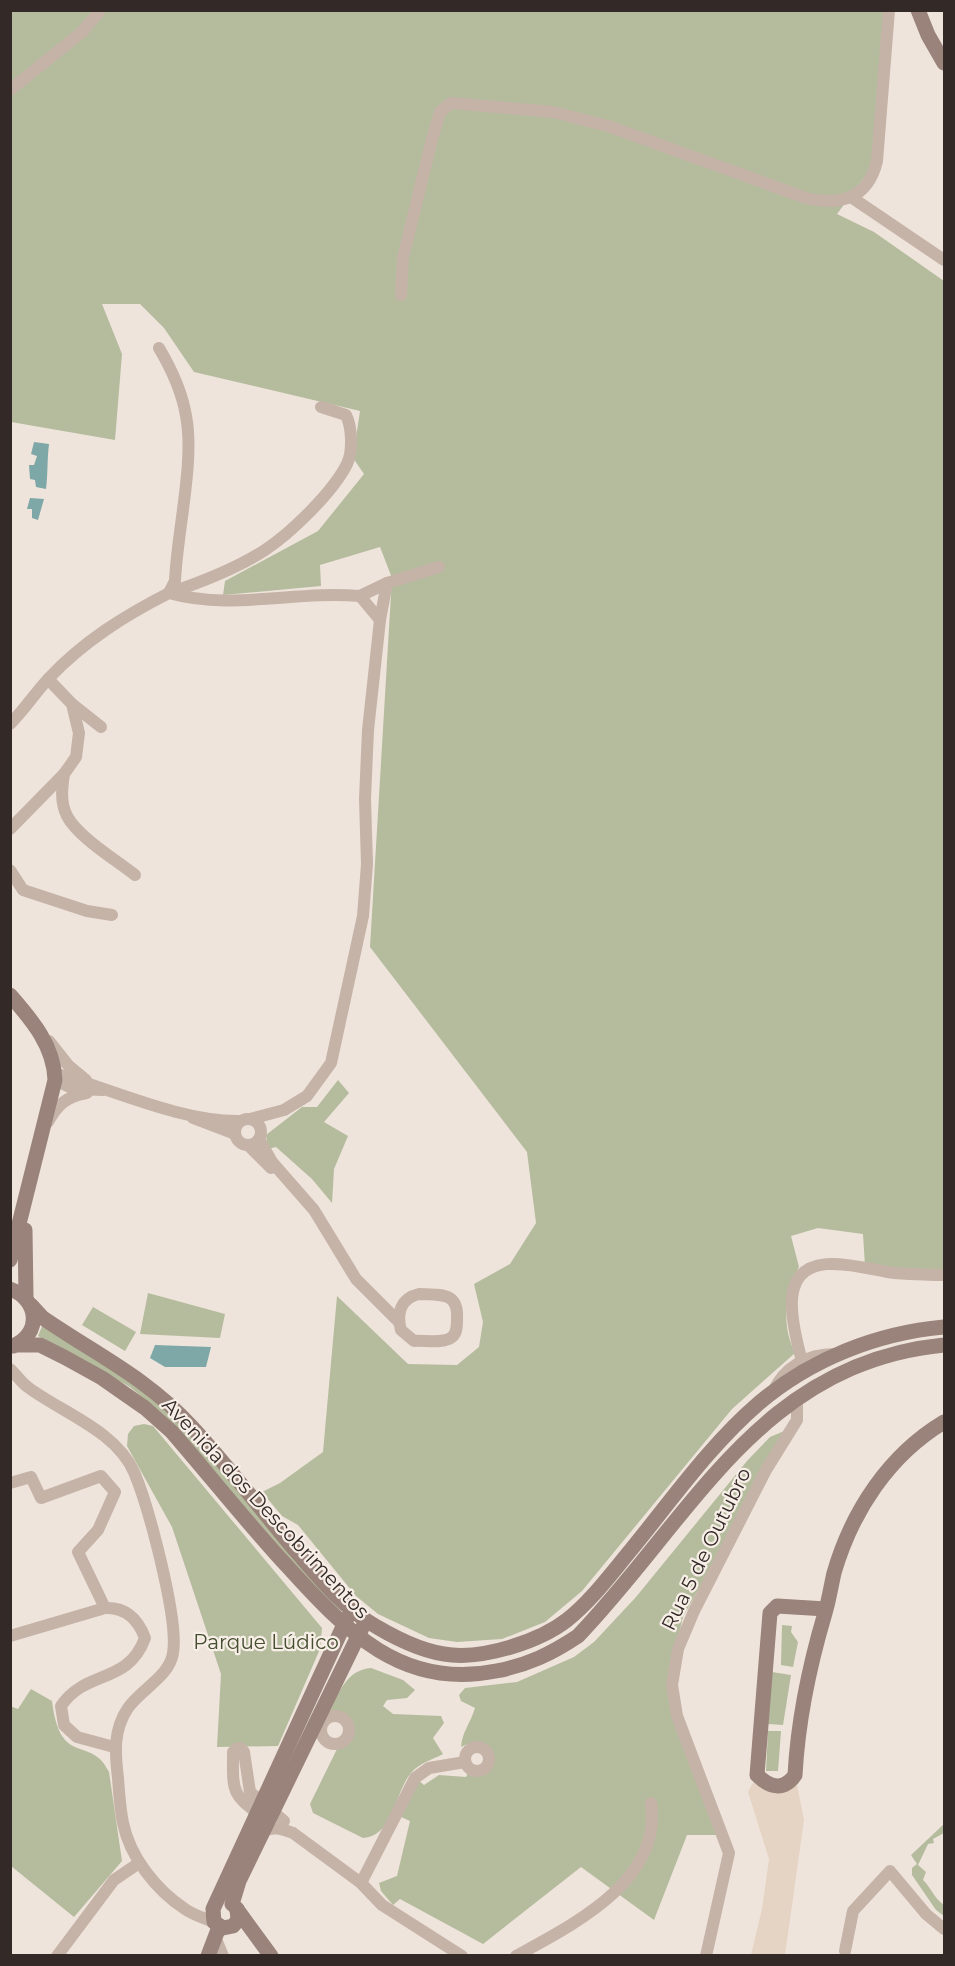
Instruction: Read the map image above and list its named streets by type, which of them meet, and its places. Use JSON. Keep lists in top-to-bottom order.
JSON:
{
  "streets": {
    "main road": ["Avenida dos Descobrimentos"],
    "street": ["Rua 5 de Outubro"]
  },
  "parks": ["Parque Lúdico"]
}
